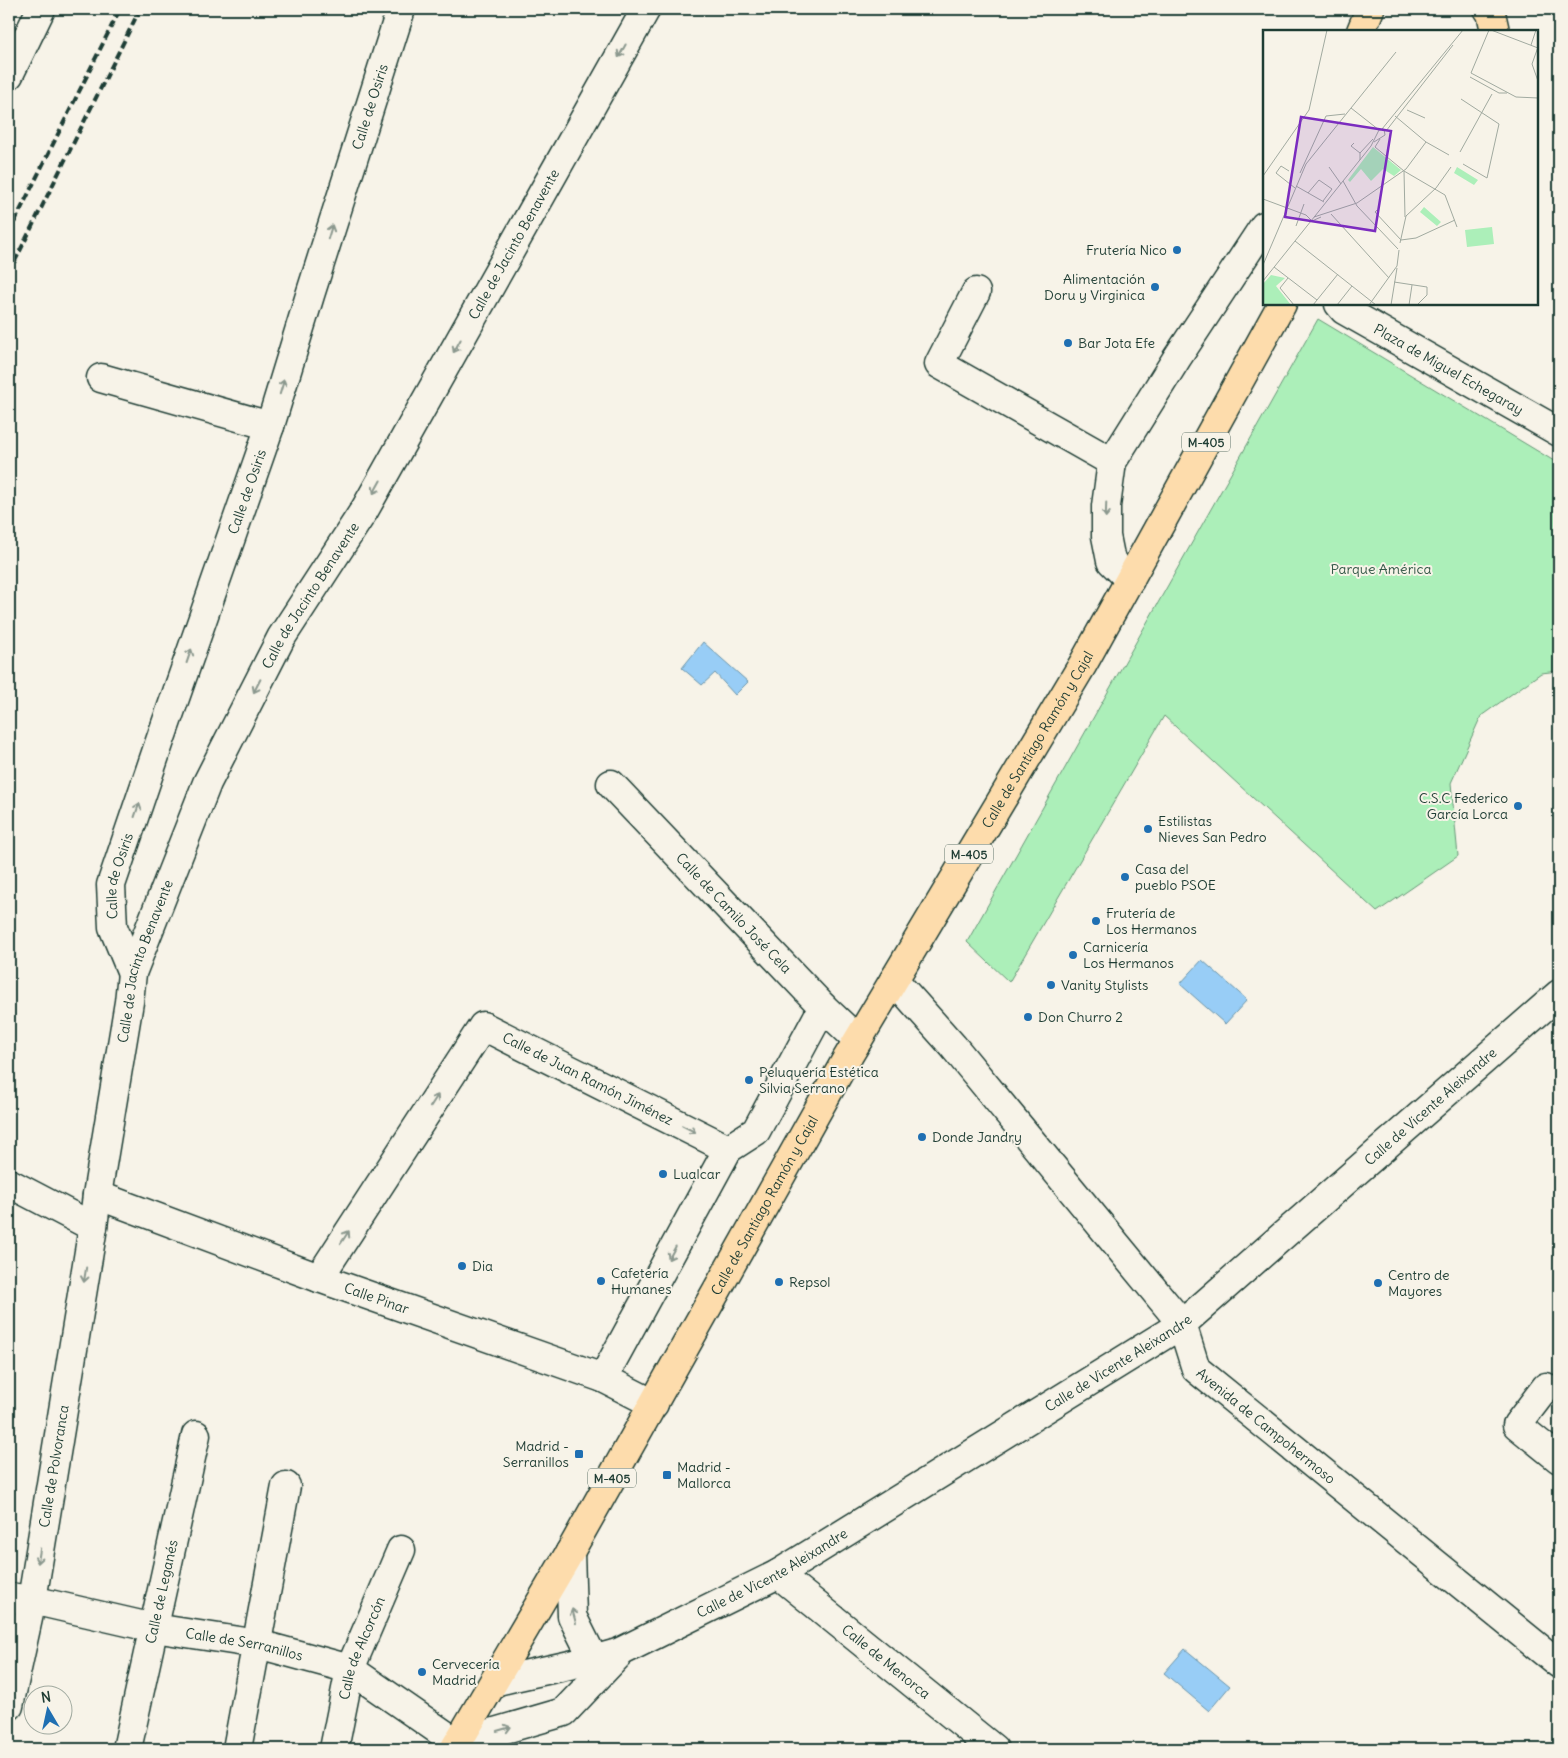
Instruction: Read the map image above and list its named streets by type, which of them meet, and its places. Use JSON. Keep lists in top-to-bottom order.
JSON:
{
  "streets": {
    "main road": ["M-405", "Calle de Santiago Ramón y Cajal"],
    "street": [
      "Calle de Osiris",
      "Calle de Jacinto Benavente",
      "Plaza de Miguel Echegaray",
      "Calle de Camilo José Cela",
      "Calle de Juan Ramón Jiménez",
      "Calle de Vicente Aleixandre",
      "Calle Pinar",
      "Avenida de Campohermoso",
      "Calle de Polvoranca",
      "Calle de Leganés",
      "Calle de Serranillos",
      "Calle de Alcorcón",
      "Calle de Menorca"
    ]
  },
  "crossings": [
    ["Calle de Osiris", "Calle de Jacinto Benavente"],
    ["Calle de Jacinto Benavente", "Calle Pinar"],
    ["Calle de Jacinto Benavente", "Calle de Polvoranca"],
    ["Calle de Santiago Ramón y Cajal", "Calle de Camilo José Cela"],
    ["Calle de Santiago Ramón y Cajal", "Calle de Vicente Aleixandre"],
    ["Calle de Santiago Ramón y Cajal", "Calle Pinar"],
    ["Calle de Santiago Ramón y Cajal", "Avenida de Campohermoso"],
    ["Calle de Santiago Ramón y Cajal", "Calle de Serranillos"],
    ["Calle de Juan Ramón Jiménez", "Calle Pinar"],
    ["Calle de Vicente Aleixandre", "Avenida de Campohermoso"],
    ["Calle de Vicente Aleixandre", "Calle de Serranillos"],
    ["Calle de Vicente Aleixandre", "Calle de Menorca"],
    ["Calle de Polvoranca", "Calle de Serranillos"],
    ["Calle de Leganés", "Calle de Serranillos"],
    ["Calle de Serranillos", "Calle de Alcorcón"]
  ],
  "one_way": ["Calle de Osiris", "Calle de Jacinto Benavente"],
  "parks": ["Parque América"],
  "places": {
    "other": [
      "Frutería Nico",
      "Alimentación Doru y Virginica",
      "Bar Jota Efe",
      "C.S.C Federico García Lorca",
      "Estilistas Nieves San Pedro",
      "Casa del pueblo PSOE",
      "Frutería de Los Hermanos",
      "Carnicería Los Hermanos",
      "Vanity Stylists",
      "Don Churro 2",
      "Peluquería Estética Silvia Serrano",
      "Donde Jandry",
      "Lualcar",
      "Dia",
      "Cafetería Humanes",
      "Repsol",
      "Centro de Mayores",
      "Cervecería Madrid"
    ],
    "transit": ["Madrid - Serranillos", "Madrid - Mallorca"]
  },
  "north": "top"
}
